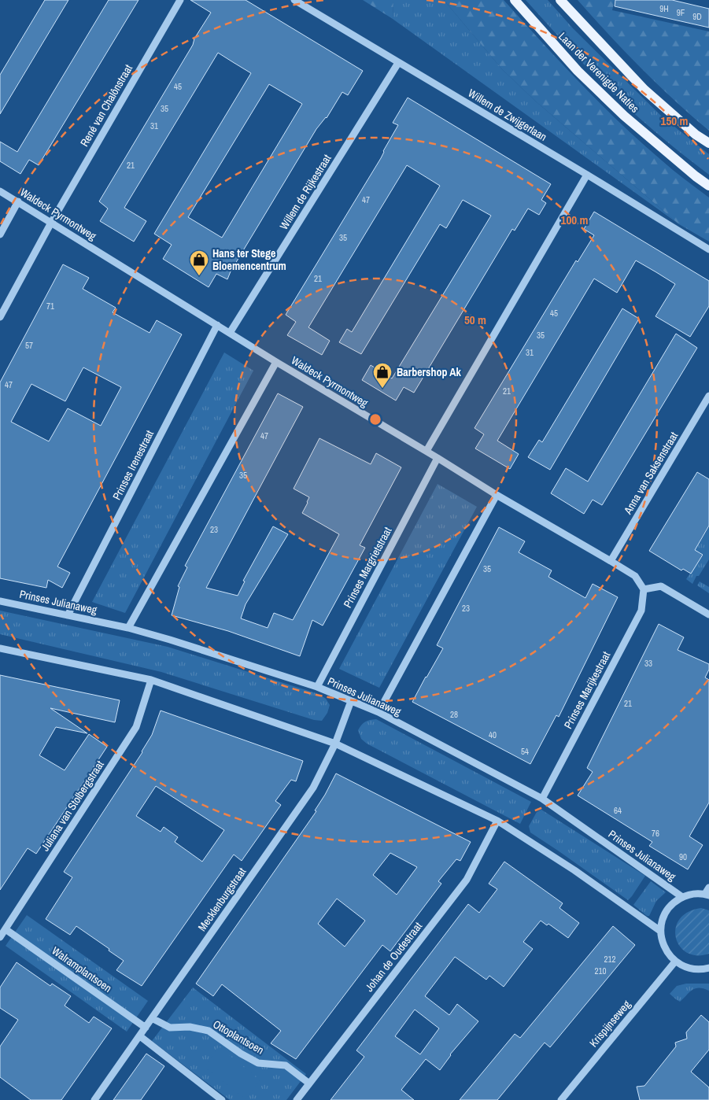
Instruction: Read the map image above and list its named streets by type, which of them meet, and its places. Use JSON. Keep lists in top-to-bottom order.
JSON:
{
  "streets": {
    "main road": ["Laan der Verenigde Naties"],
    "street": [
      "René van Chalônstraat",
      "Willem de Zwijgerlaan",
      "Willem de Rijkestraat",
      "Waldeck Pyrmontweg",
      "Prinses Irenestraat",
      "Anna van Saksenstraat",
      "Prinses Margrietstraat",
      "Prinses Julianaweg",
      "Prinses Marijkestraat",
      "Juliana van Stolbergstraat",
      "Mecklenburgstraat",
      "Johan de Oudestraat",
      "Walramplantsoen",
      "Krispijnseweg",
      "Ottoplantsoen"
    ]
  },
  "crossings": [
    ["René van Chalônstraat", "Waldeck Pyrmontweg"],
    ["Willem de Zwijgerlaan", "Willem de Rijkestraat"],
    ["Willem de Rijkestraat", "Waldeck Pyrmontweg"],
    ["Waldeck Pyrmontweg", "Prinses Irenestraat"],
    ["Waldeck Pyrmontweg", "Anna van Saksenstraat"],
    ["Waldeck Pyrmontweg", "Prinses Margrietstraat"],
    ["Waldeck Pyrmontweg", "Prinses Marijkestraat"],
    ["Prinses Irenestraat", "Prinses Julianaweg"],
    ["Prinses Margrietstraat", "Prinses Julianaweg"],
    ["Prinses Julianaweg", "Prinses Marijkestraat"],
    ["Prinses Julianaweg", "Mecklenburgstraat"],
    ["Juliana van Stolbergstraat", "Walramplantsoen"],
    ["Mecklenburgstraat", "Walramplantsoen"],
    ["Mecklenburgstraat", "Ottoplantsoen"],
    ["Johan de Oudestraat", "Ottoplantsoen"]
  ],
  "places": {
    "shop": ["Hans ter Stege Bloemencentrum", "Barbershop Ak"]
  },
  "house_numbers": [
    "9H",
    "9F",
    "9D",
    "45",
    "35",
    "31",
    "21",
    "47",
    "35",
    "21",
    "71",
    "45",
    "35",
    "57",
    "31",
    "47",
    "21",
    "47",
    "35",
    "23",
    "35",
    "23",
    "33",
    "21",
    "28",
    "40",
    "54",
    "64",
    "76",
    "90",
    "212",
    "210"
  ],
  "rings": ["150 m", "100 m", "50 m"]
}
